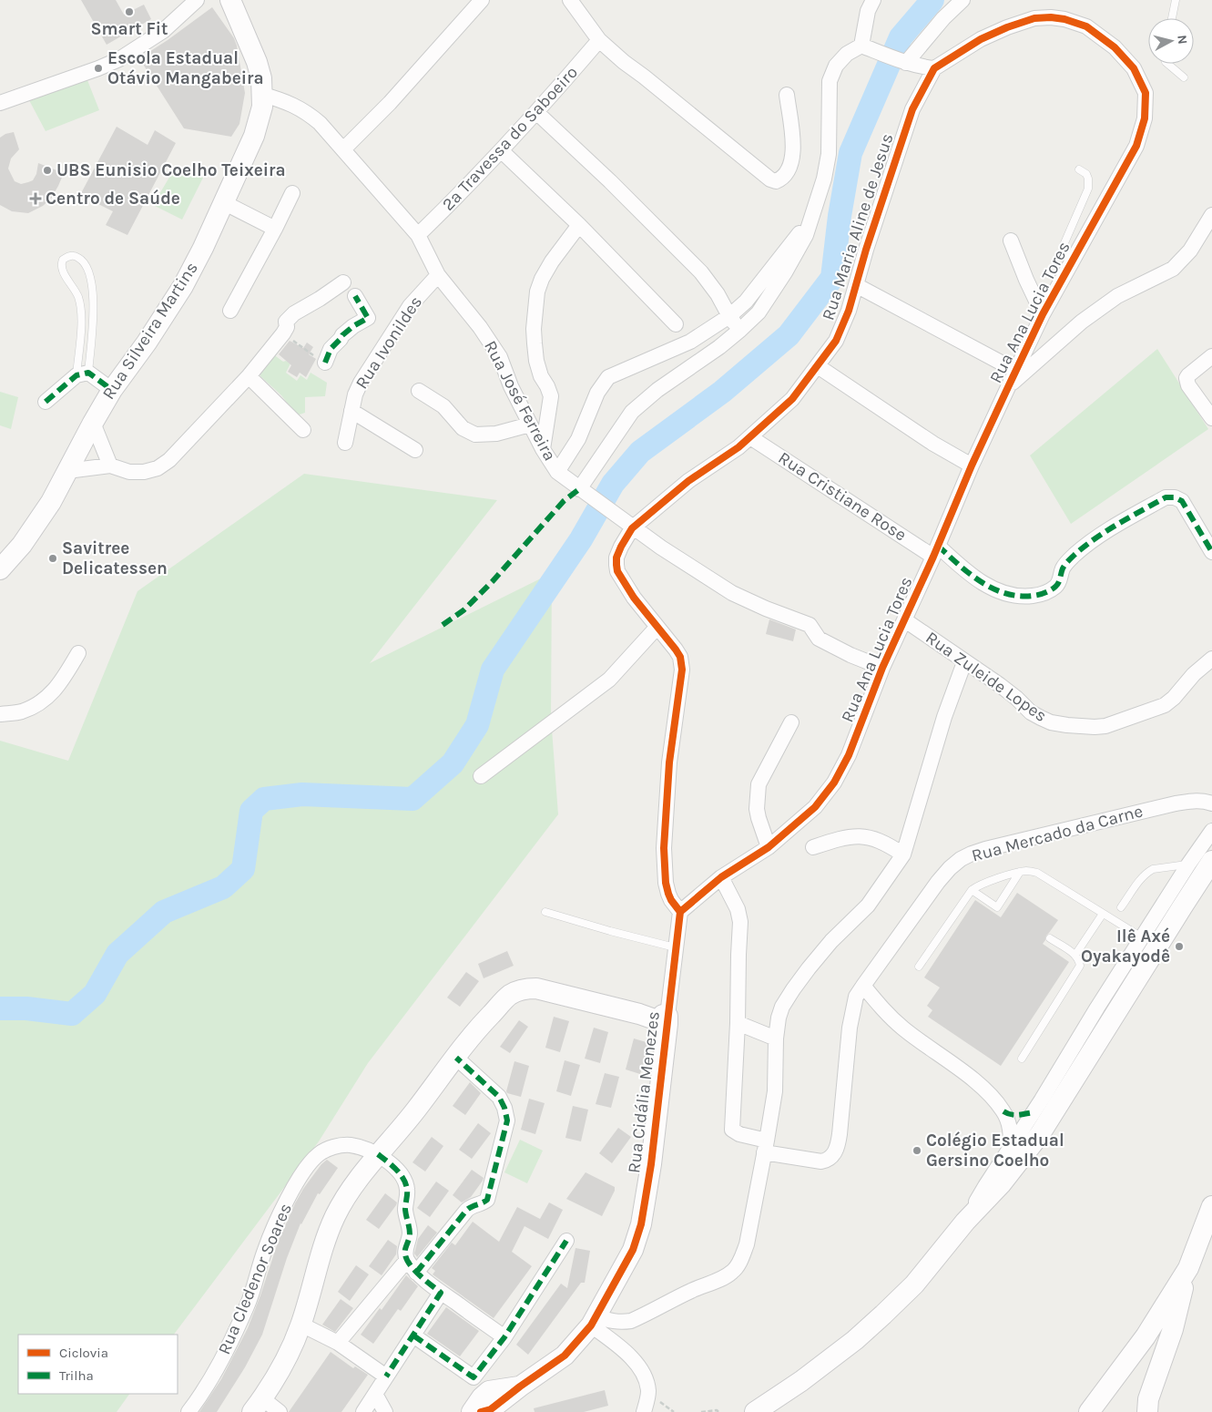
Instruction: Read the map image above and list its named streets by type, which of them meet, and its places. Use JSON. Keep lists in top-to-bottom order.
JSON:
{
  "streets": {
    "main road": ["Rua Silveira Martins", "Rua Cidália Menezes"],
    "street": [
      "2ª Travessa do Saboeiro",
      "Rua Maria Aline de Jesus",
      "Rua Ana Lucia Tores",
      "Rua Ivonildes",
      "Rua José Ferreira",
      "Rua Cristiane Rose",
      "Rua Zuleide Lopes",
      "Rua Mercado da Carne",
      "Rua Cledenor Soares"
    ]
  },
  "crossings": [
    ["2ª Travessa do Saboeiro", "Rua José Ferreira"],
    ["Rua Maria Aline de Jesus", "Rua Ana Lucia Tores"],
    ["Rua Maria Aline de Jesus", "Rua José Ferreira"],
    ["Rua Maria Aline de Jesus", "Rua Cristiane Rose"],
    ["Rua Ana Lucia Tores", "Rua José Ferreira"],
    ["Rua Ana Lucia Tores", "Rua Cristiane Rose"],
    ["Rua Ana Lucia Tores", "Rua Zuleide Lopes"],
    ["Rua Silveira Martins", "Rua José Ferreira"],
    ["Rua Ivonildes", "Rua José Ferreira"]
  ],
  "places": {
    "other": [
      "Smart Fit",
      "Escola Estadual Otávio Mangabeira",
      "UBS Eunisio Coelho Teixeira",
      "Savitree Delicatessen",
      "Ilê Axé Oyakayodê",
      "Colégio Estadual Gersino Coelho"
    ],
    "health": ["Centro de Saúde"]
  },
  "legend": ["Ciclovia", "Trilha"],
  "north": "right"
}
